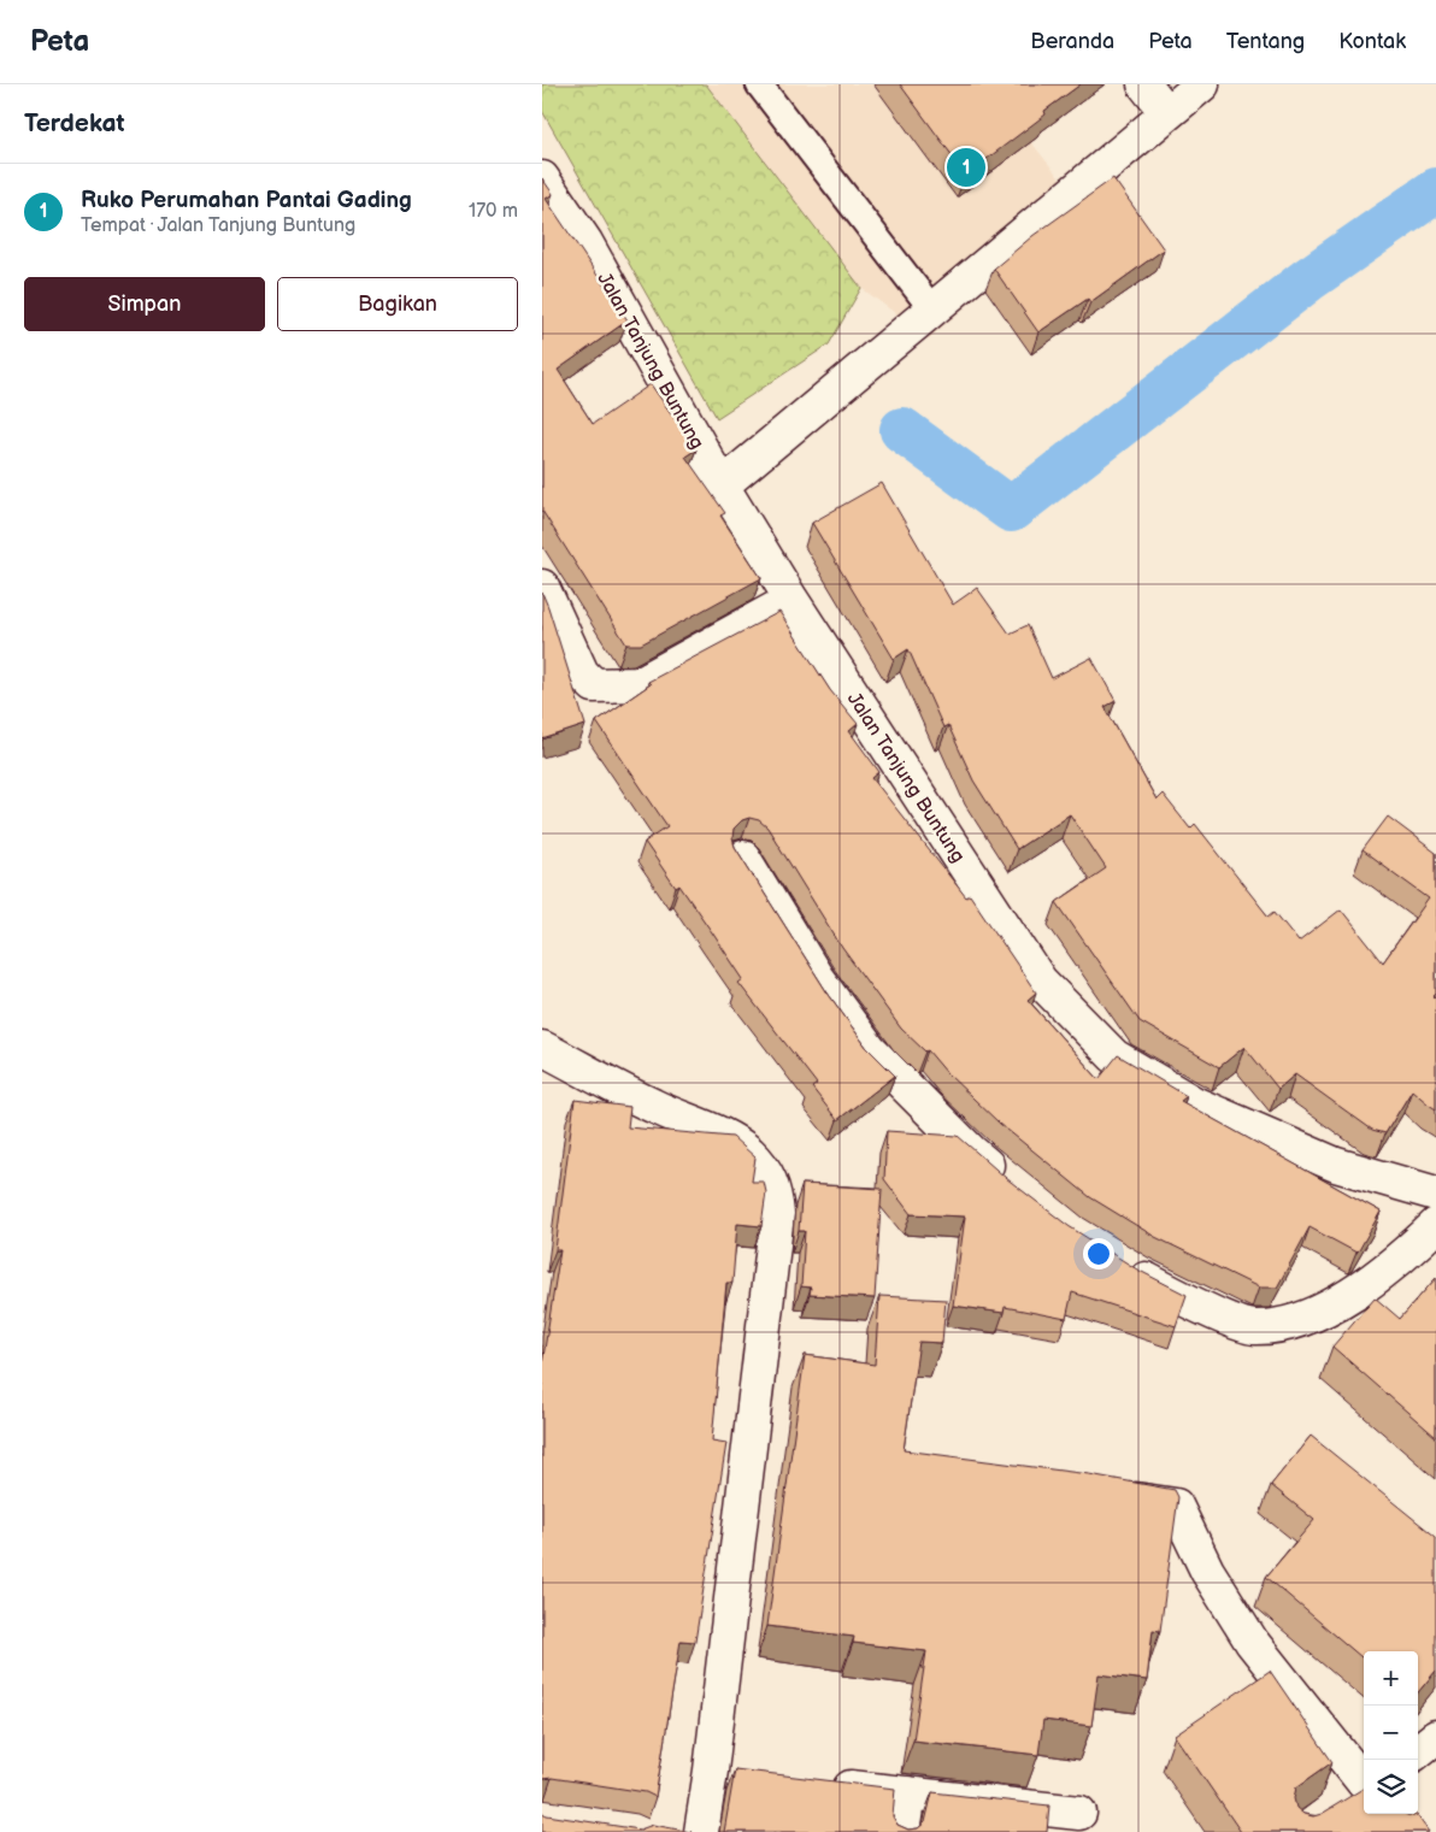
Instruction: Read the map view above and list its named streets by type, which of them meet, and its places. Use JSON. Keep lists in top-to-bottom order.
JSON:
{
  "streets": {
    "street": ["Jalan Tanjung Buntung"]
  },
  "page": {
    "header": "Peta",
    "nav": [
      "Beranda",
      "Peta",
      "Tentang",
      "Kontak"
    ],
    "heading": "Terdekat",
    "pins": "1",
    "list": [
      {
        "mark": "1",
        "name": "Ruko Perumahan Pantai Gading",
        "note": "Tempat · Jalan Tanjung Buntung",
        "value": "170 m"
      }
    ],
    "buttons": ["Simpan", "Bagikan"],
    "map_buttons": ["+", "−"]
  }
}
